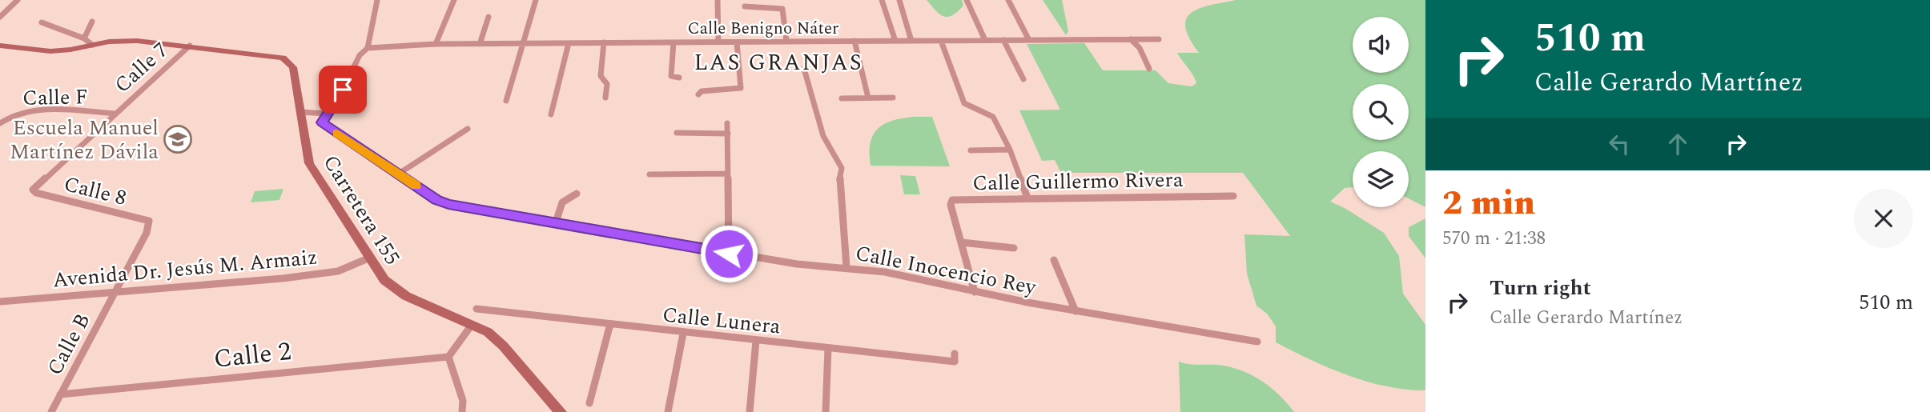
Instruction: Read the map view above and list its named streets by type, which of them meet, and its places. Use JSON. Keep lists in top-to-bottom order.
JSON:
{
  "streets": {
    "street": [
      "Calle Benigno Náter",
      "Calle 7",
      "Calle F",
      "Calle Guillermo Rivera",
      "Calle 8",
      "Carretera 155",
      "Avenida Dr. Jesús M. Armaiz",
      "Calle Inocencio Rey",
      "Calle Lunera",
      "Calle B",
      "Calle 2"
    ]
  },
  "crossings": [
    ["Calle 7", "Calle F"],
    ["Calle 7", "Calle 8"],
    ["Calle 7", "Carretera 155"],
    ["Calle F", "Calle 8"],
    ["Calle Guillermo Rivera", "Calle Inocencio Rey"],
    ["Calle 8", "Avenida Dr. Jesús M. Armaiz"],
    ["Calle 8", "Calle B"],
    ["Carretera 155", "Avenida Dr. Jesús M. Armaiz"],
    ["Avenida Dr. Jesús M. Armaiz", "Calle B"],
    ["Calle B", "Calle 2"]
  ],
  "districts": ["LAS GRANJAS"],
  "places": {
    "school or university": ["Escuela Manuel Martínez Dávila"]
  },
  "page": {
    "turn": ["510 m", "Calle Gerardo Martínez"],
    "heading": ["2 min", "570 m · 21:38"],
    "list": [
      {
        "name": "Turn right",
        "note": "Calle Gerardo Martínez",
        "value": "510 m"
      }
    ]
  }
}
